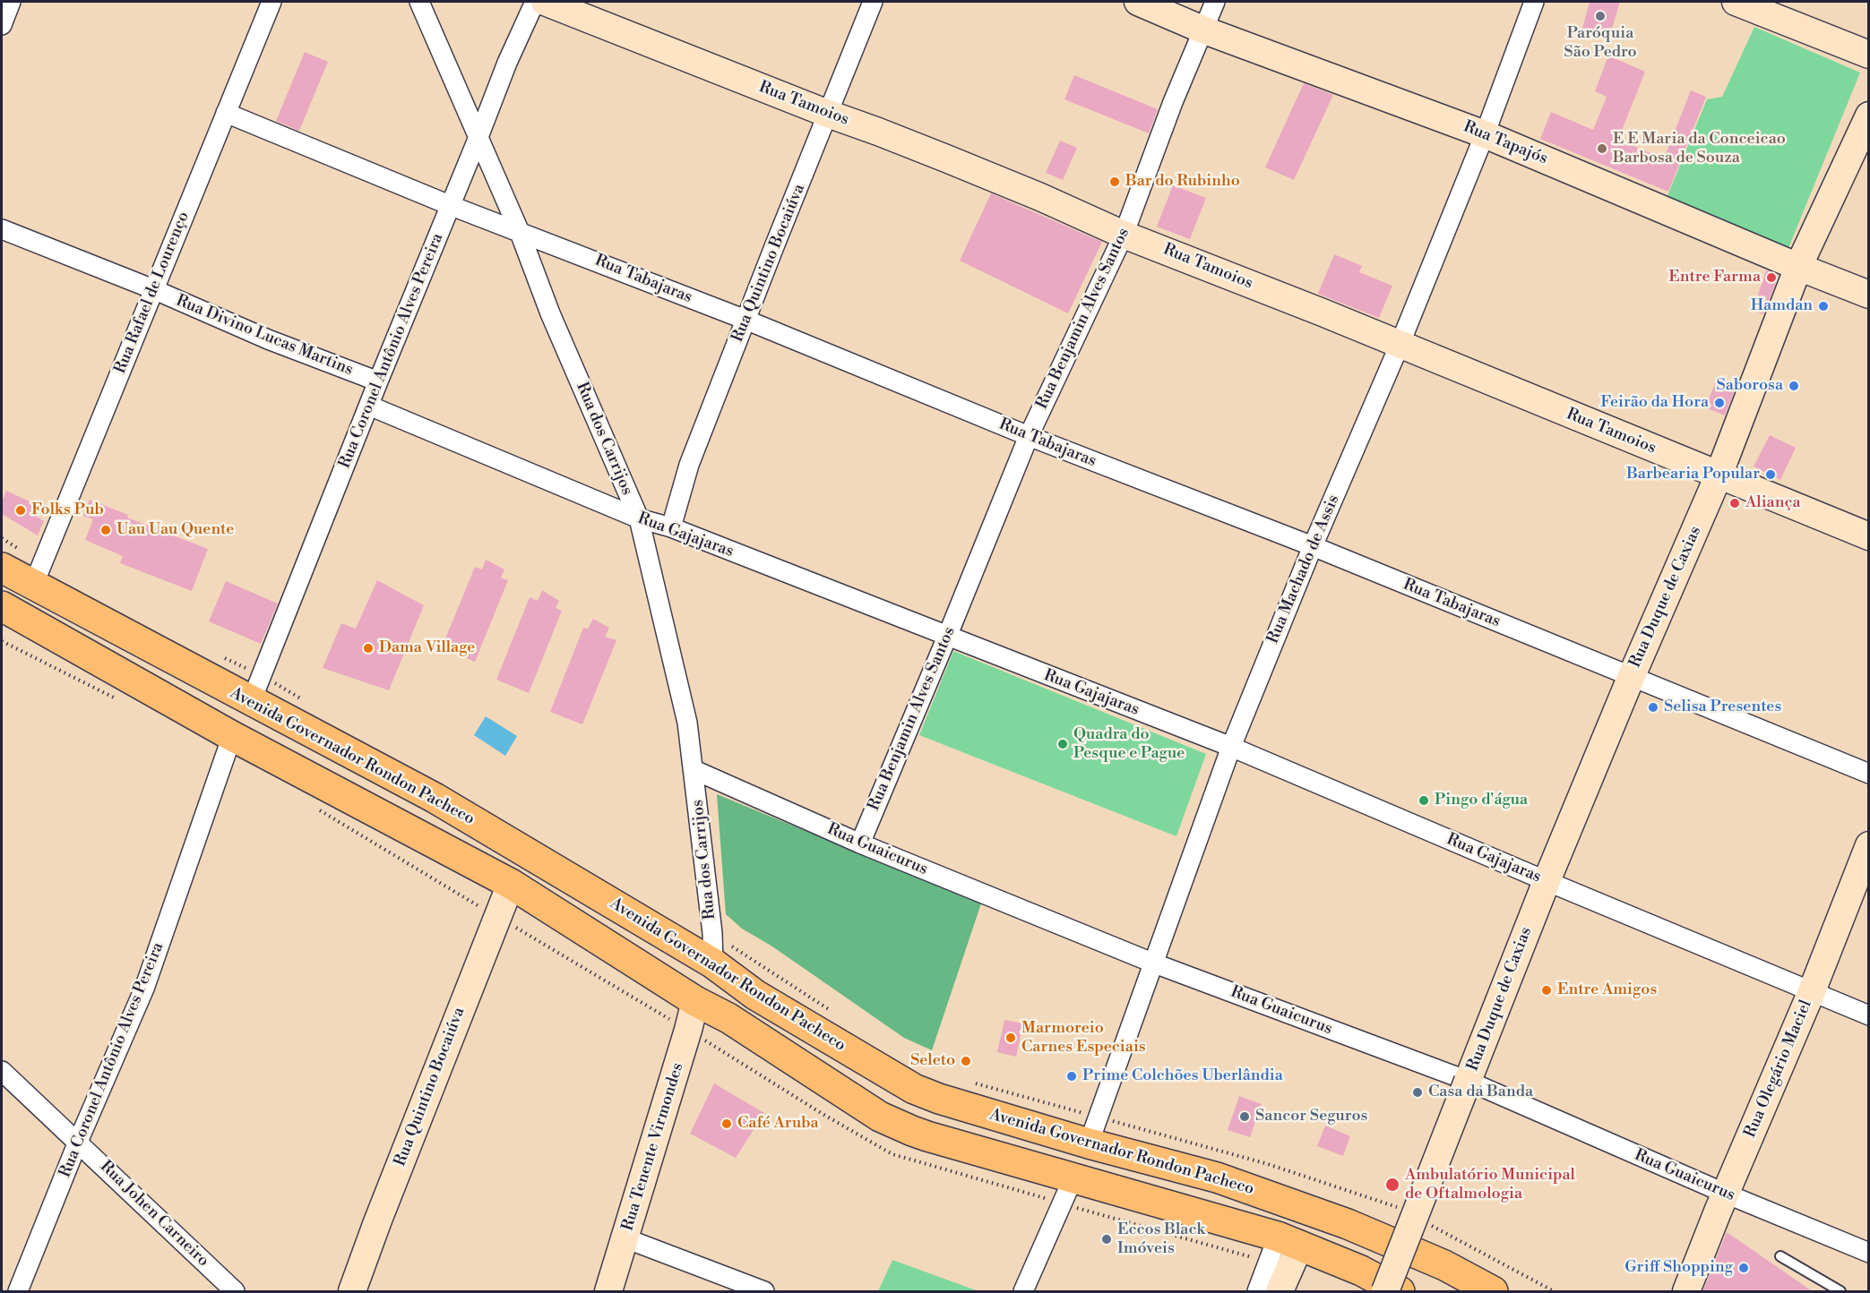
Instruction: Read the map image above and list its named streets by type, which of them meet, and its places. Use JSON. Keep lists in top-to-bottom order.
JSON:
{
  "streets": {
    "main road": ["Avenida Governador Rondon Pacheco"],
    "street": [
      "Rua Tamoios",
      "Rua Tapajós",
      "Rua Quintino Bocaiúva",
      "Rua Tabajaras",
      "Rua Rafael de Lourenço",
      "Rua Benjamin Alves Santos",
      "Rua Divino Lucas Martins",
      "Rua Coronel Antônio Alves Pereira",
      "Rua dos Carrijos",
      "Rua Gajajaras",
      "Rua Machado de Assis",
      "Rua Duque de Caxias",
      "Rua Guaicurus",
      "Rua Olegário Maciel",
      "Rua Tenente Virmondes",
      "Rua Johen Carneiro"
    ]
  },
  "crossings": [
    ["Rua Tamoios", "Rua Quintino Bocaiúva"],
    ["Rua Tamoios", "Rua Benjamin Alves Santos"],
    ["Rua Tamoios", "Rua Machado de Assis"],
    ["Rua Tamoios", "Rua Duque de Caxias"],
    ["Rua Tapajós", "Rua Benjamin Alves Santos"],
    ["Rua Tapajós", "Rua Machado de Assis"],
    ["Rua Tapajós", "Rua Duque de Caxias"],
    ["Rua Quintino Bocaiúva", "Rua Tabajaras"],
    ["Rua Quintino Bocaiúva", "Rua Gajajaras"],
    ["Rua Tabajaras", "Rua Rafael de Lourenço"],
    ["Rua Tabajaras", "Rua Benjamin Alves Santos"],
    ["Rua Tabajaras", "Rua Coronel Antônio Alves Pereira"],
    ["Rua Tabajaras", "Rua dos Carrijos"],
    ["Rua Tabajaras", "Rua Machado de Assis"],
    ["Rua Tabajaras", "Rua Duque de Caxias"],
    ["Rua Rafael de Lourenço", "Rua Divino Lucas Martins"],
    ["Rua Rafael de Lourenço", "Avenida Governador Rondon Pacheco"],
    ["Rua Benjamin Alves Santos", "Rua Gajajaras"],
    ["Rua Benjamin Alves Santos", "Rua Guaicurus"],
    ["Rua Divino Lucas Martins", "Rua Coronel Antônio Alves Pereira"],
    ["Rua Coronel Antônio Alves Pereira", "Rua dos Carrijos"],
    ["Rua Coronel Antônio Alves Pereira", "Rua Gajajaras"],
    ["Rua Coronel Antônio Alves Pereira", "Avenida Governador Rondon Pacheco"],
    ["Rua Coronel Antônio Alves Pereira", "Rua Johen Carneiro"],
    ["Rua dos Carrijos", "Rua Gajajaras"],
    ["Rua dos Carrijos", "Avenida Governador Rondon Pacheco"],
    ["Rua dos Carrijos", "Rua Guaicurus"],
    ["Rua Gajajaras", "Rua Machado de Assis"],
    ["Rua Gajajaras", "Rua Duque de Caxias"],
    ["Rua Gajajaras", "Rua Olegário Maciel"],
    ["Rua Machado de Assis", "Avenida Governador Rondon Pacheco"],
    ["Rua Machado de Assis", "Rua Guaicurus"],
    ["Rua Duque de Caxias", "Rua Guaicurus"],
    ["Rua Guaicurus", "Rua Olegário Maciel"]
  ],
  "places": [
    "Paróquia São Pedro",
    "E E Maria da Conceicao Barbosa de Souza",
    "Bar do Rubinho",
    "Entre Farma",
    "Hamdan",
    "Saborosa",
    "Feirão da Hora",
    "Barbearia Popular",
    "Aliança",
    "Folks Pub",
    "Uau Uau Quente",
    "Dama Village",
    "Selisa Presentes",
    "Quadra do Pesque e Pague",
    "Pingo d'água",
    "Entre Amigos",
    "Marmoreio Carnes Especiais",
    "Seleto",
    "Prime Colchões Uberlândia",
    "Casa da Banda",
    "Sancor Seguros",
    "Café Aruba",
    "Ambulatório Municipal de Oftalmologia",
    "Eccos Black Imóveis",
    "Griff Shopping"
  ]
}
